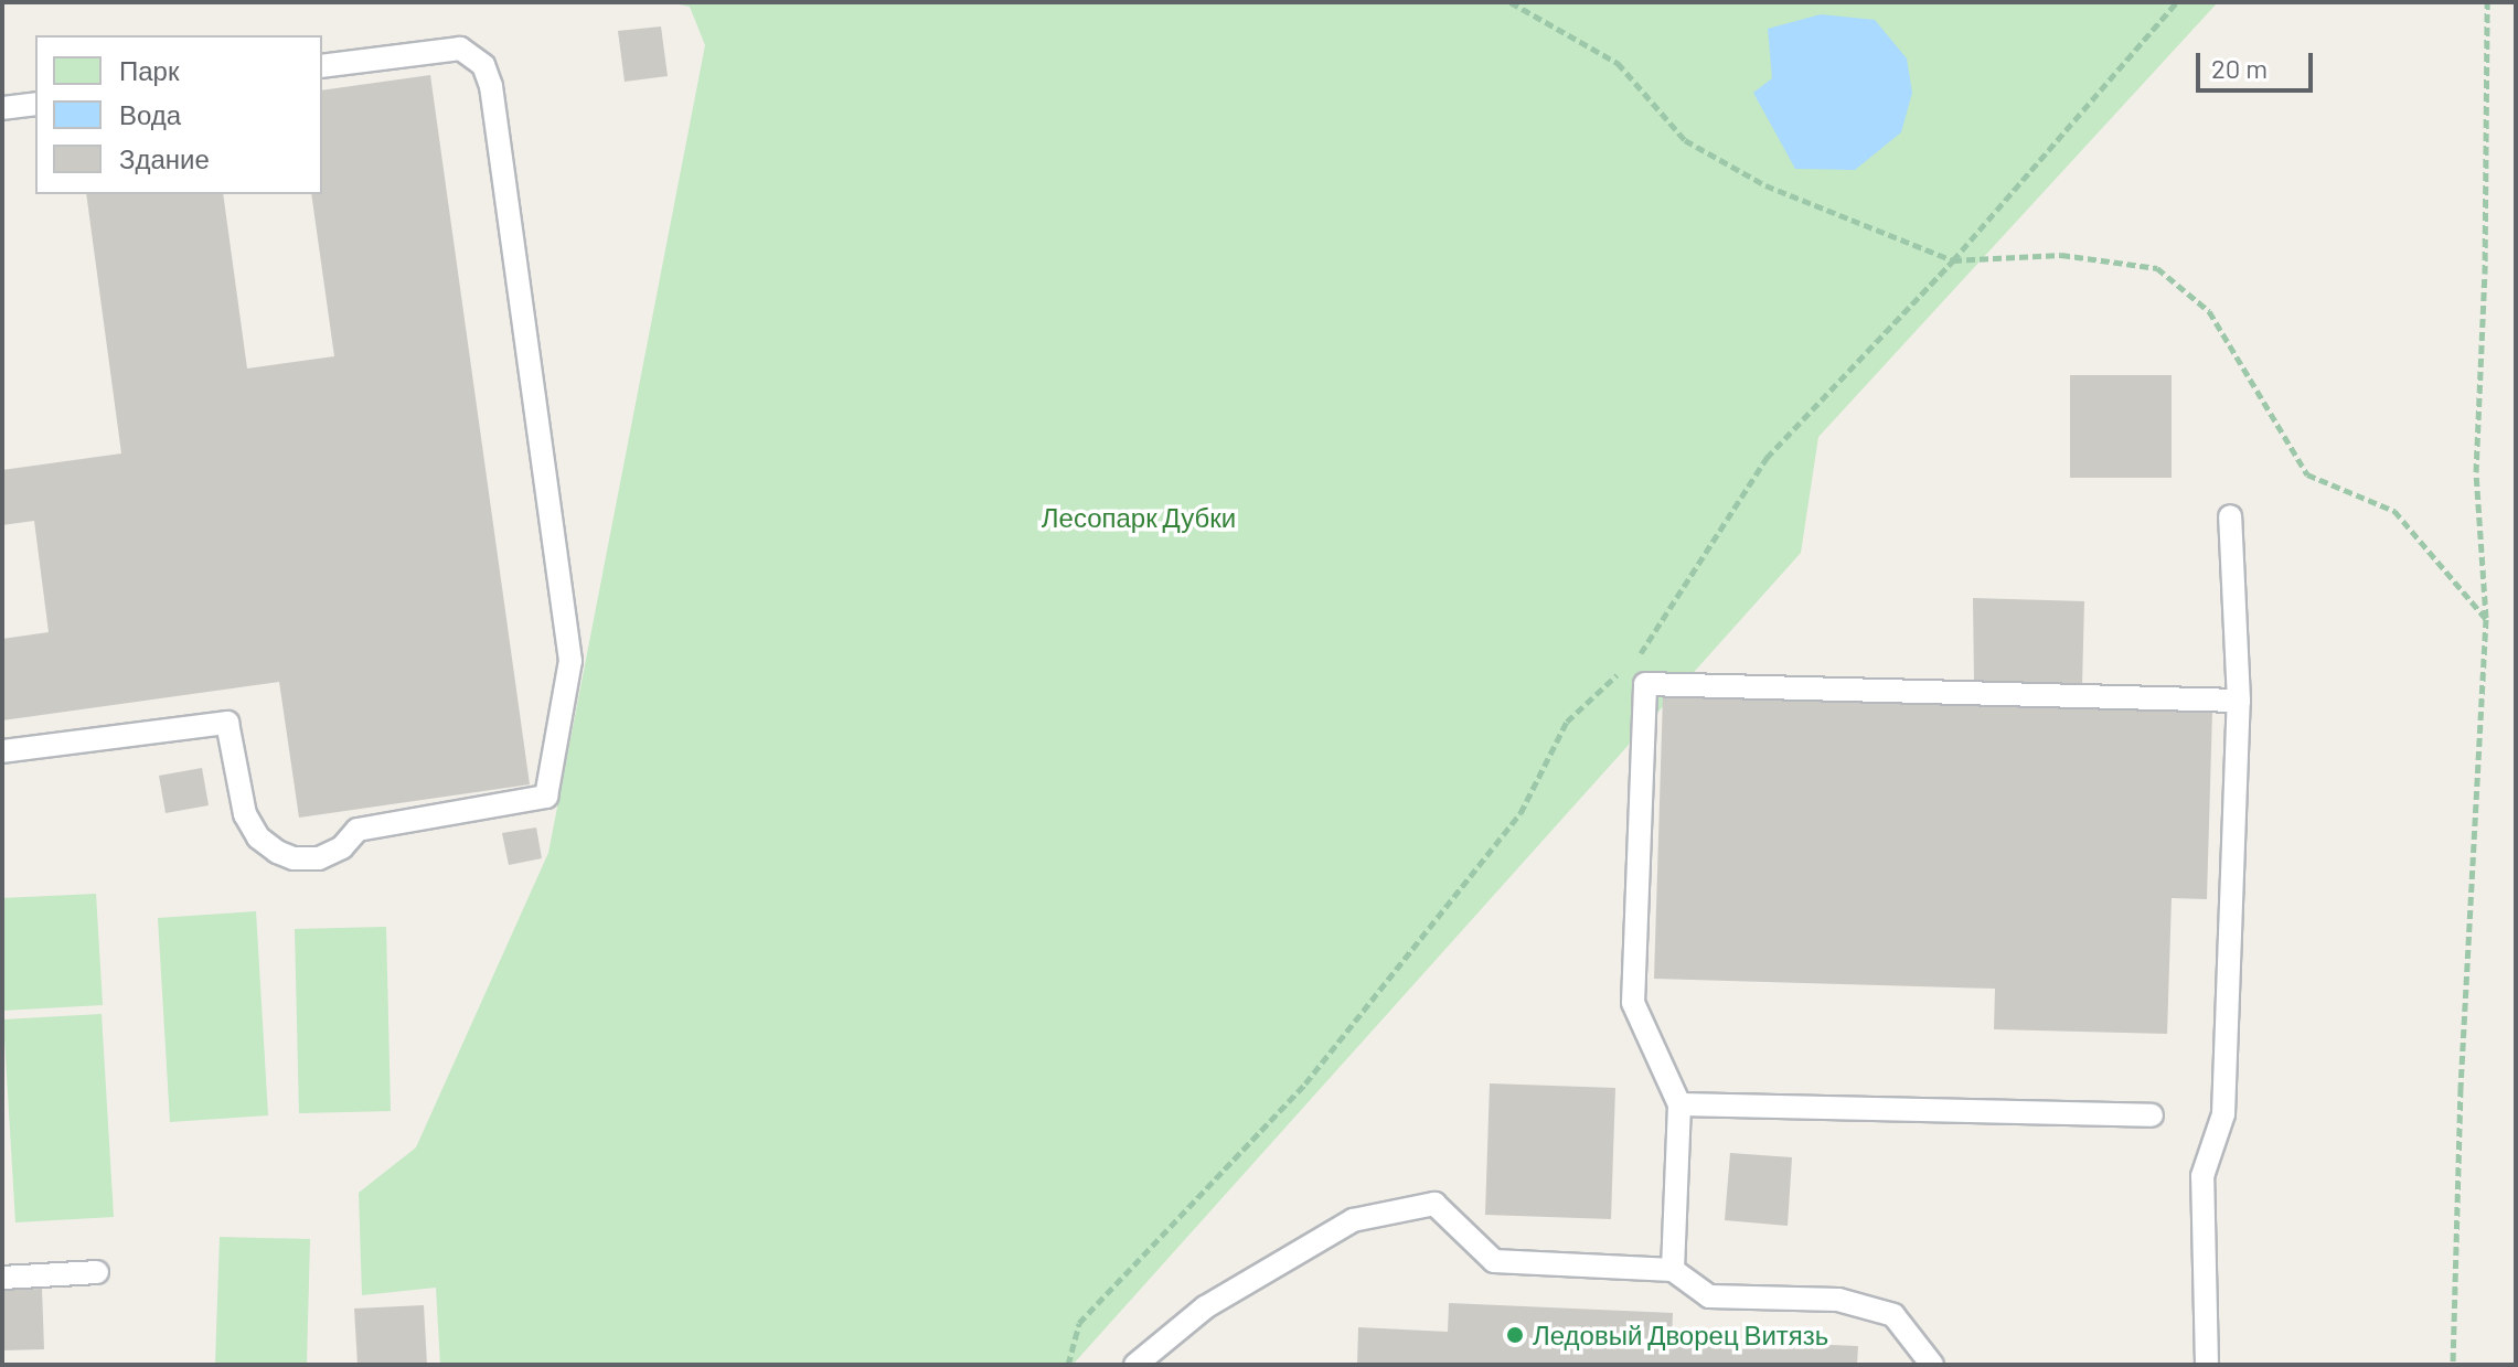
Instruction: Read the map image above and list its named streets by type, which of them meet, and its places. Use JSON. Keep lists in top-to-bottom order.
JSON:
{
  "parks": ["Лесопарк Дубки"],
  "places": ["Ледовый Дворец Витязь"],
  "legend": ["Парк", "Вода", "Здание"],
  "scale_bar": "20 m"
}
